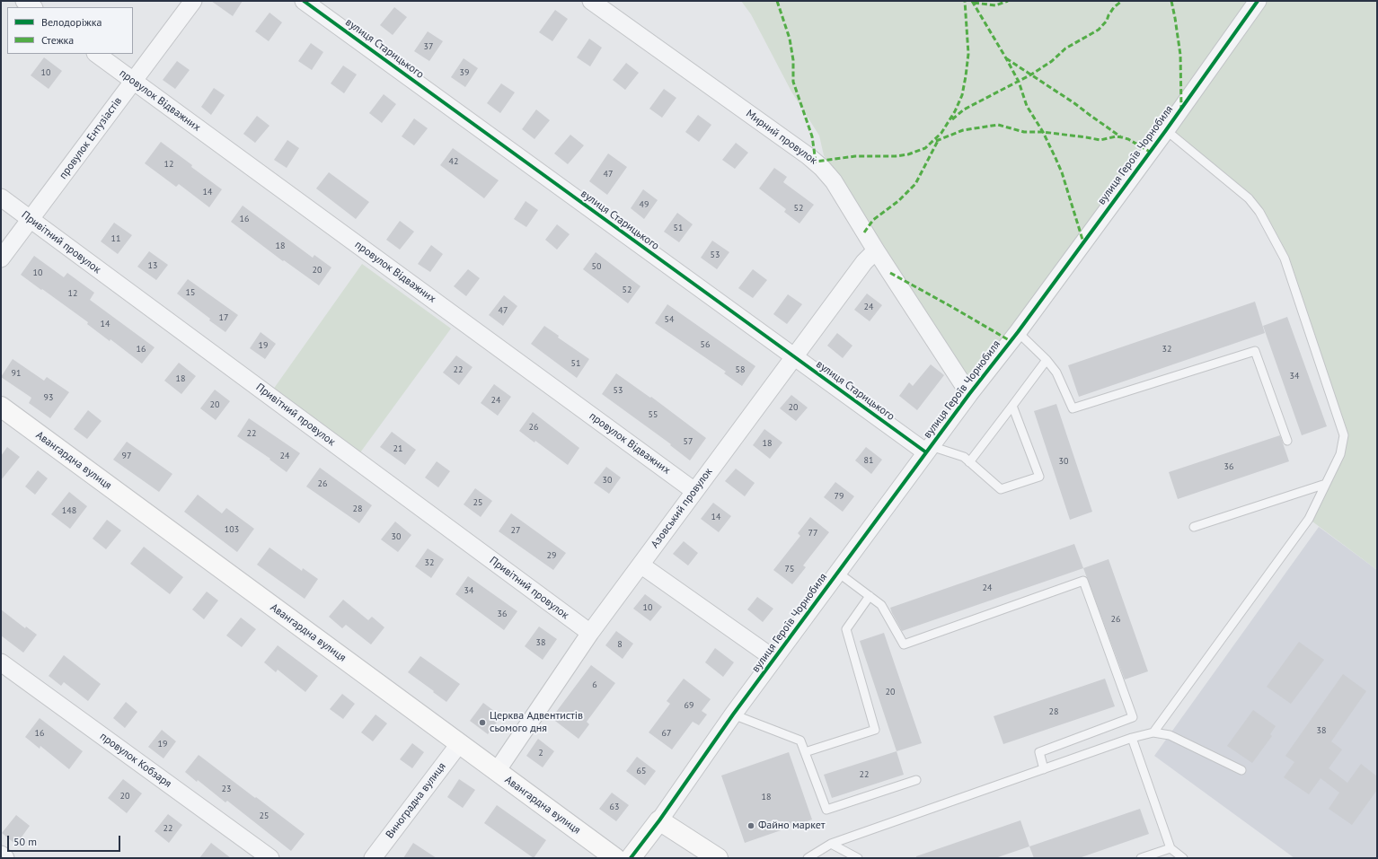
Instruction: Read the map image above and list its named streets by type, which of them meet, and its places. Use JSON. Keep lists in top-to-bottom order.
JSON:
{
  "streets": {
    "street": [
      "вулиця Старицького",
      "провулок Відважних",
      "Мирний провулок",
      "провулок Ентузіастів",
      "вулиця Героїв Чорнобиля",
      "Привітний провулок",
      "Авангардна вулиця",
      "Азовський провулок",
      "провулок Кобзаря",
      "Виноградна вулиця"
    ]
  },
  "crossings": [
    ["вулиця Старицького", "вулиця Героїв Чорнобиля"],
    ["вулиця Старицького", "Азовський провулок"],
    ["провулок Відважних", "провулок Ентузіастів"],
    ["провулок Відважних", "Азовський провулок"],
    ["Мирний провулок", "вулиця Героїв Чорнобиля"],
    ["Мирний провулок", "Азовський провулок"],
    ["провулок Ентузіастів", "Привітний провулок"],
    ["Привітний провулок", "Азовський провулок"],
    ["Авангардна вулиця", "Азовський провулок"],
    ["Авангардна вулиця", "Виноградна вулиця"]
  ],
  "places": ["Церква Адвентистів сьомого дня", "Файно маркет"],
  "house_numbers": [
    "37",
    "10",
    "39",
    "42",
    "12",
    "47",
    "14",
    "49",
    "52",
    "16",
    "51",
    "11",
    "18",
    "53",
    "13",
    "50",
    "20",
    "10",
    "52",
    "15",
    "12",
    "24",
    "47",
    "17",
    "54",
    "14",
    "56",
    "19",
    "16",
    "32",
    "51",
    "22",
    "58",
    "91",
    "34",
    "18",
    "53",
    "93",
    "24",
    "20",
    "20",
    "55",
    "26",
    "22",
    "57",
    "18",
    "21",
    "97",
    "24",
    "81",
    "30",
    "36",
    "30",
    "26",
    "79",
    "25",
    "28",
    "148",
    "14",
    "103",
    "27",
    "77",
    "30",
    "29",
    "32",
    "75",
    "24",
    "34",
    "10",
    "36",
    "26",
    "38",
    "8",
    "6",
    "20",
    "69",
    "28",
    "38",
    "16",
    "67",
    "19",
    "2",
    "65",
    "22",
    "23",
    "20",
    "18",
    "63",
    "25",
    "22"
  ],
  "legend": ["Велодоріжка", "Стежка"],
  "scale_bar": "50 m"
}
